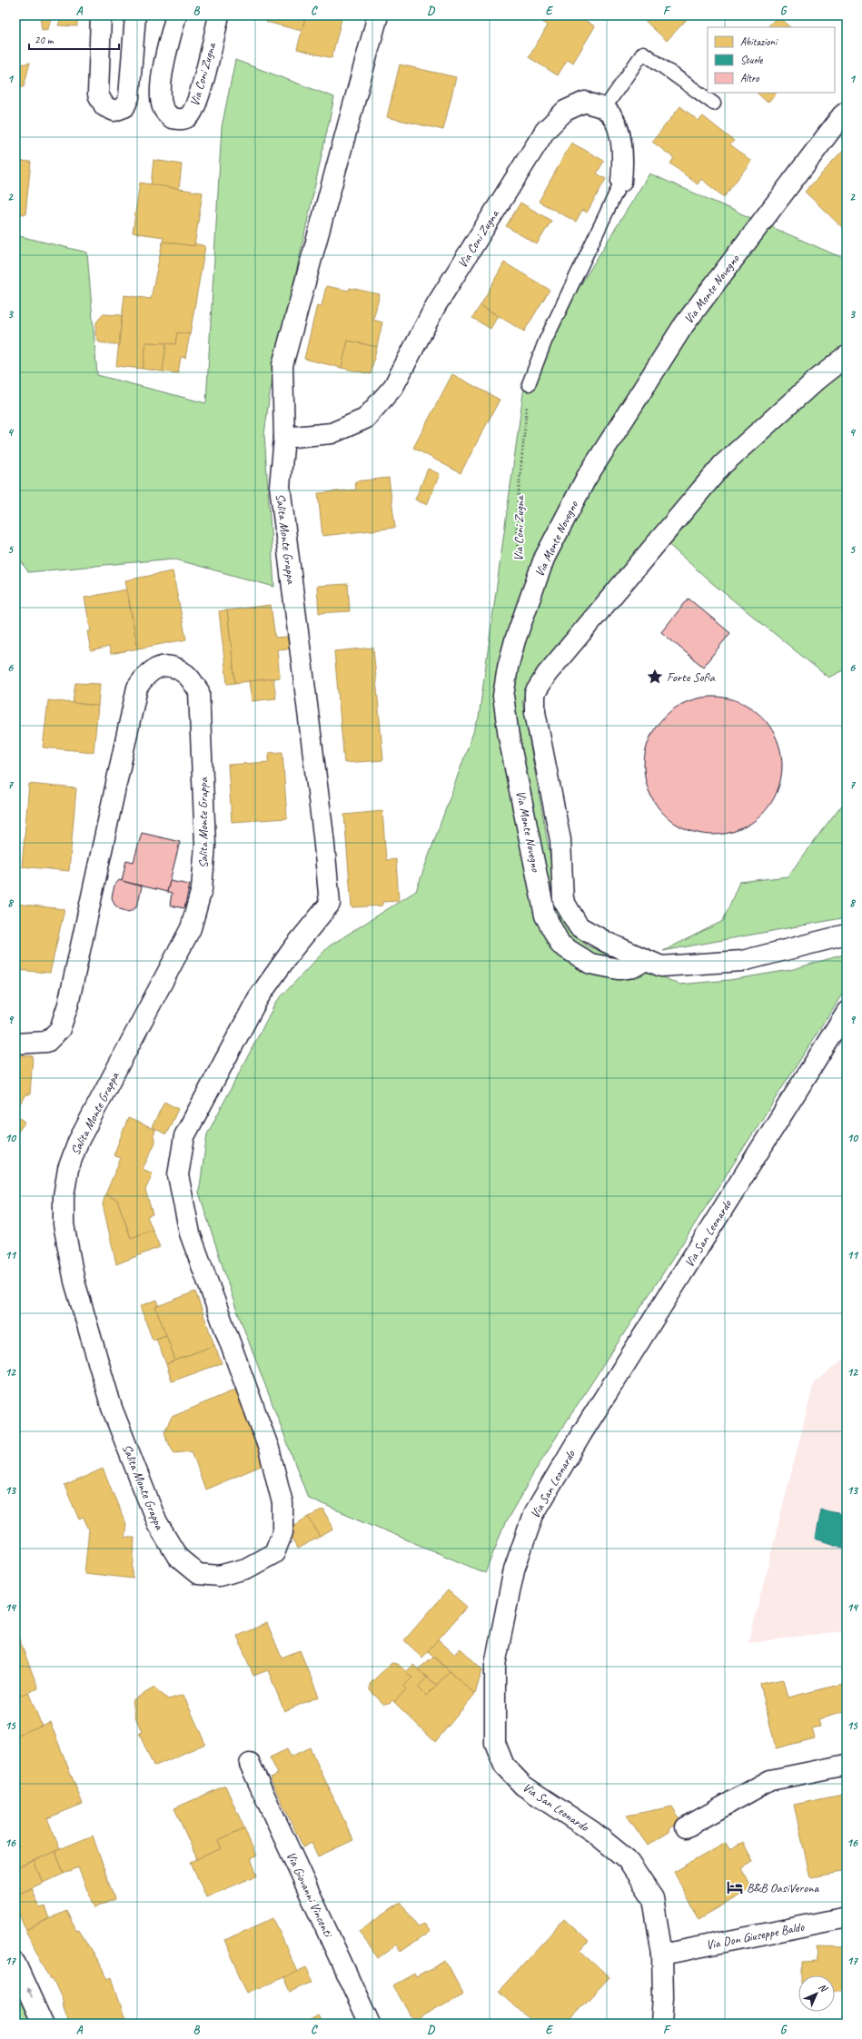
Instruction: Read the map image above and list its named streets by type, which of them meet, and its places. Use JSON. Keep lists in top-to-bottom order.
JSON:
{
  "streets": {
    "street": [
      "Via Coni Zugna",
      "Via Monte Novegno",
      "Salita Monte Grappa",
      "Via San Leonardo",
      "Via Giovanni Vincenti",
      "Via Don Giuseppe Baldo"
    ]
  },
  "crossings": [
    ["Via Coni Zugna", "Salita Monte Grappa"],
    ["Via San Leonardo", "Via Don Giuseppe Baldo"]
  ],
  "places": {
    "place": ["Forte Sofia"],
    "hotel": ["B&B OasiVerona"]
  },
  "legend": ["Abitazioni", "Scuole", "Altro"],
  "scale_bar": "20 m",
  "north": "top right",
  "grid": {
    "columns": [
      "A",
      "B",
      "C",
      "D",
      "E",
      "F",
      "G"
    ],
    "rows": [
      "1",
      "2",
      "3",
      "4",
      "5",
      "6",
      "7",
      "8",
      "9",
      "10",
      "11",
      "12",
      "13",
      "14",
      "15",
      "16",
      "17"
    ]
  }
}
